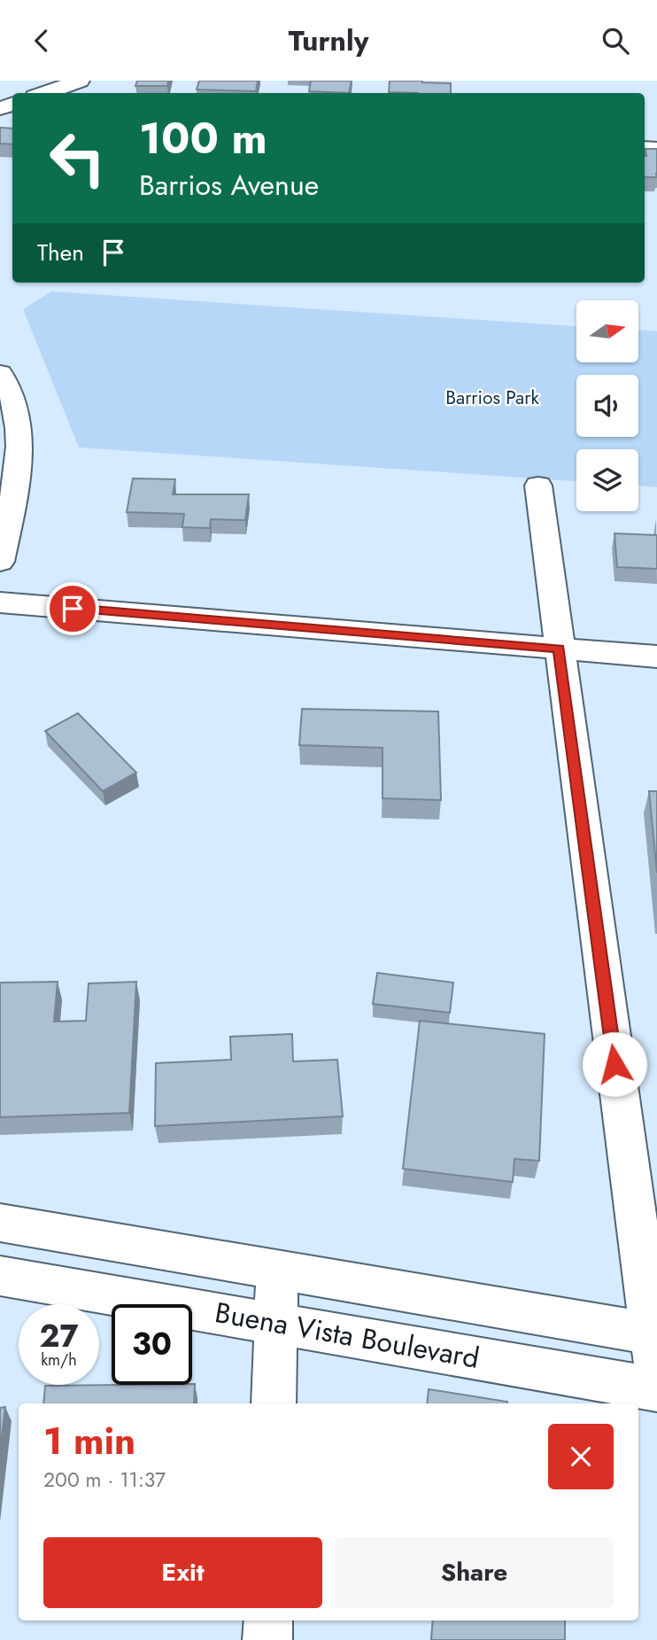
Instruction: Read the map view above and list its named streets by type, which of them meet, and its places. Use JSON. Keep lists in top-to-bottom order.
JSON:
{
  "streets": {
    "street": ["Buena Vista Boulevard"]
  },
  "parks": ["Barrios Park"],
  "north": "right",
  "page": {
    "header": "Turnly",
    "turn": ["100 m", "Barrios Avenue"],
    "then": "Then",
    "speed": "27 km/h",
    "limit": "30",
    "heading": ["1 min", "200 m · 11:37"],
    "buttons": ["Exit", "Share"]
  }
}
